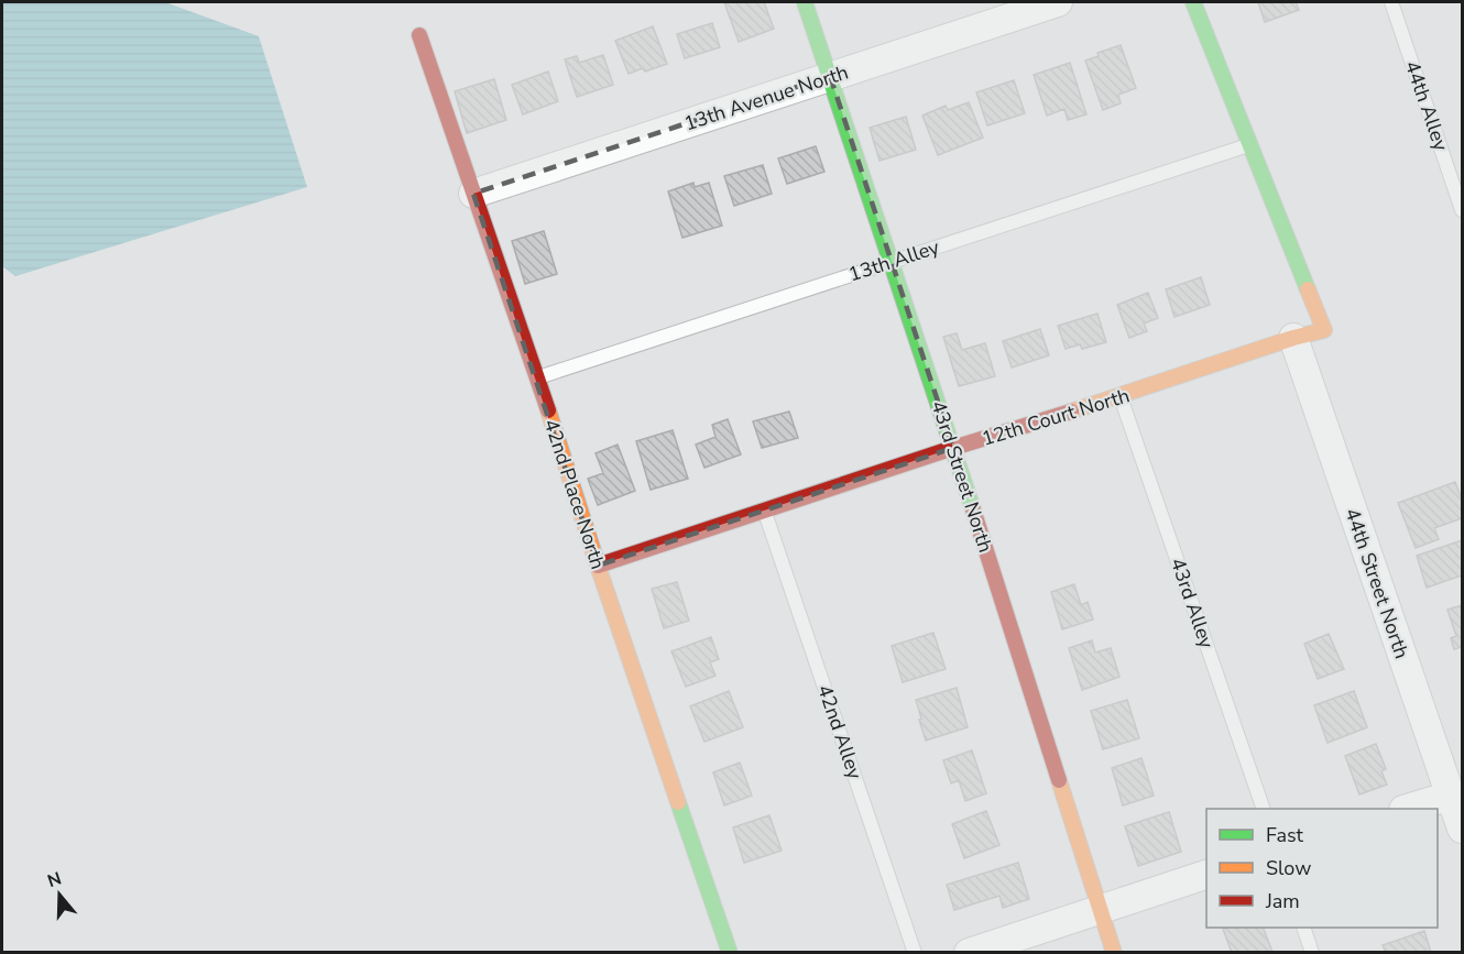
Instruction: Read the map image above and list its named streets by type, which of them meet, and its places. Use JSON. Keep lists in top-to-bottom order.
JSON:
{
  "streets": {
    "street": [
      "13th Avenue North",
      "12th Court North",
      "43rd Street North",
      "42nd Place North",
      "44th Street North"
    ],
    "lane": [
      "44th Alley",
      "13th Alley",
      "43rd Alley",
      "42nd Alley"
    ]
  },
  "crossings": [
    ["13th Avenue North", "43rd Street North"],
    ["13th Avenue North", "42nd Place North"],
    ["13th Alley", "12th Court North"],
    ["13th Alley", "43rd Street North"],
    ["13th Alley", "42nd Place North"],
    ["12th Court North", "43rd Street North"],
    ["12th Court North", "42nd Place North"],
    ["12th Court North", "44th Street North"],
    ["12th Court North", "43rd Alley"],
    ["12th Court North", "42nd Alley"]
  ],
  "legend": ["Fast", "Slow", "Jam"],
  "north": "top"
}
